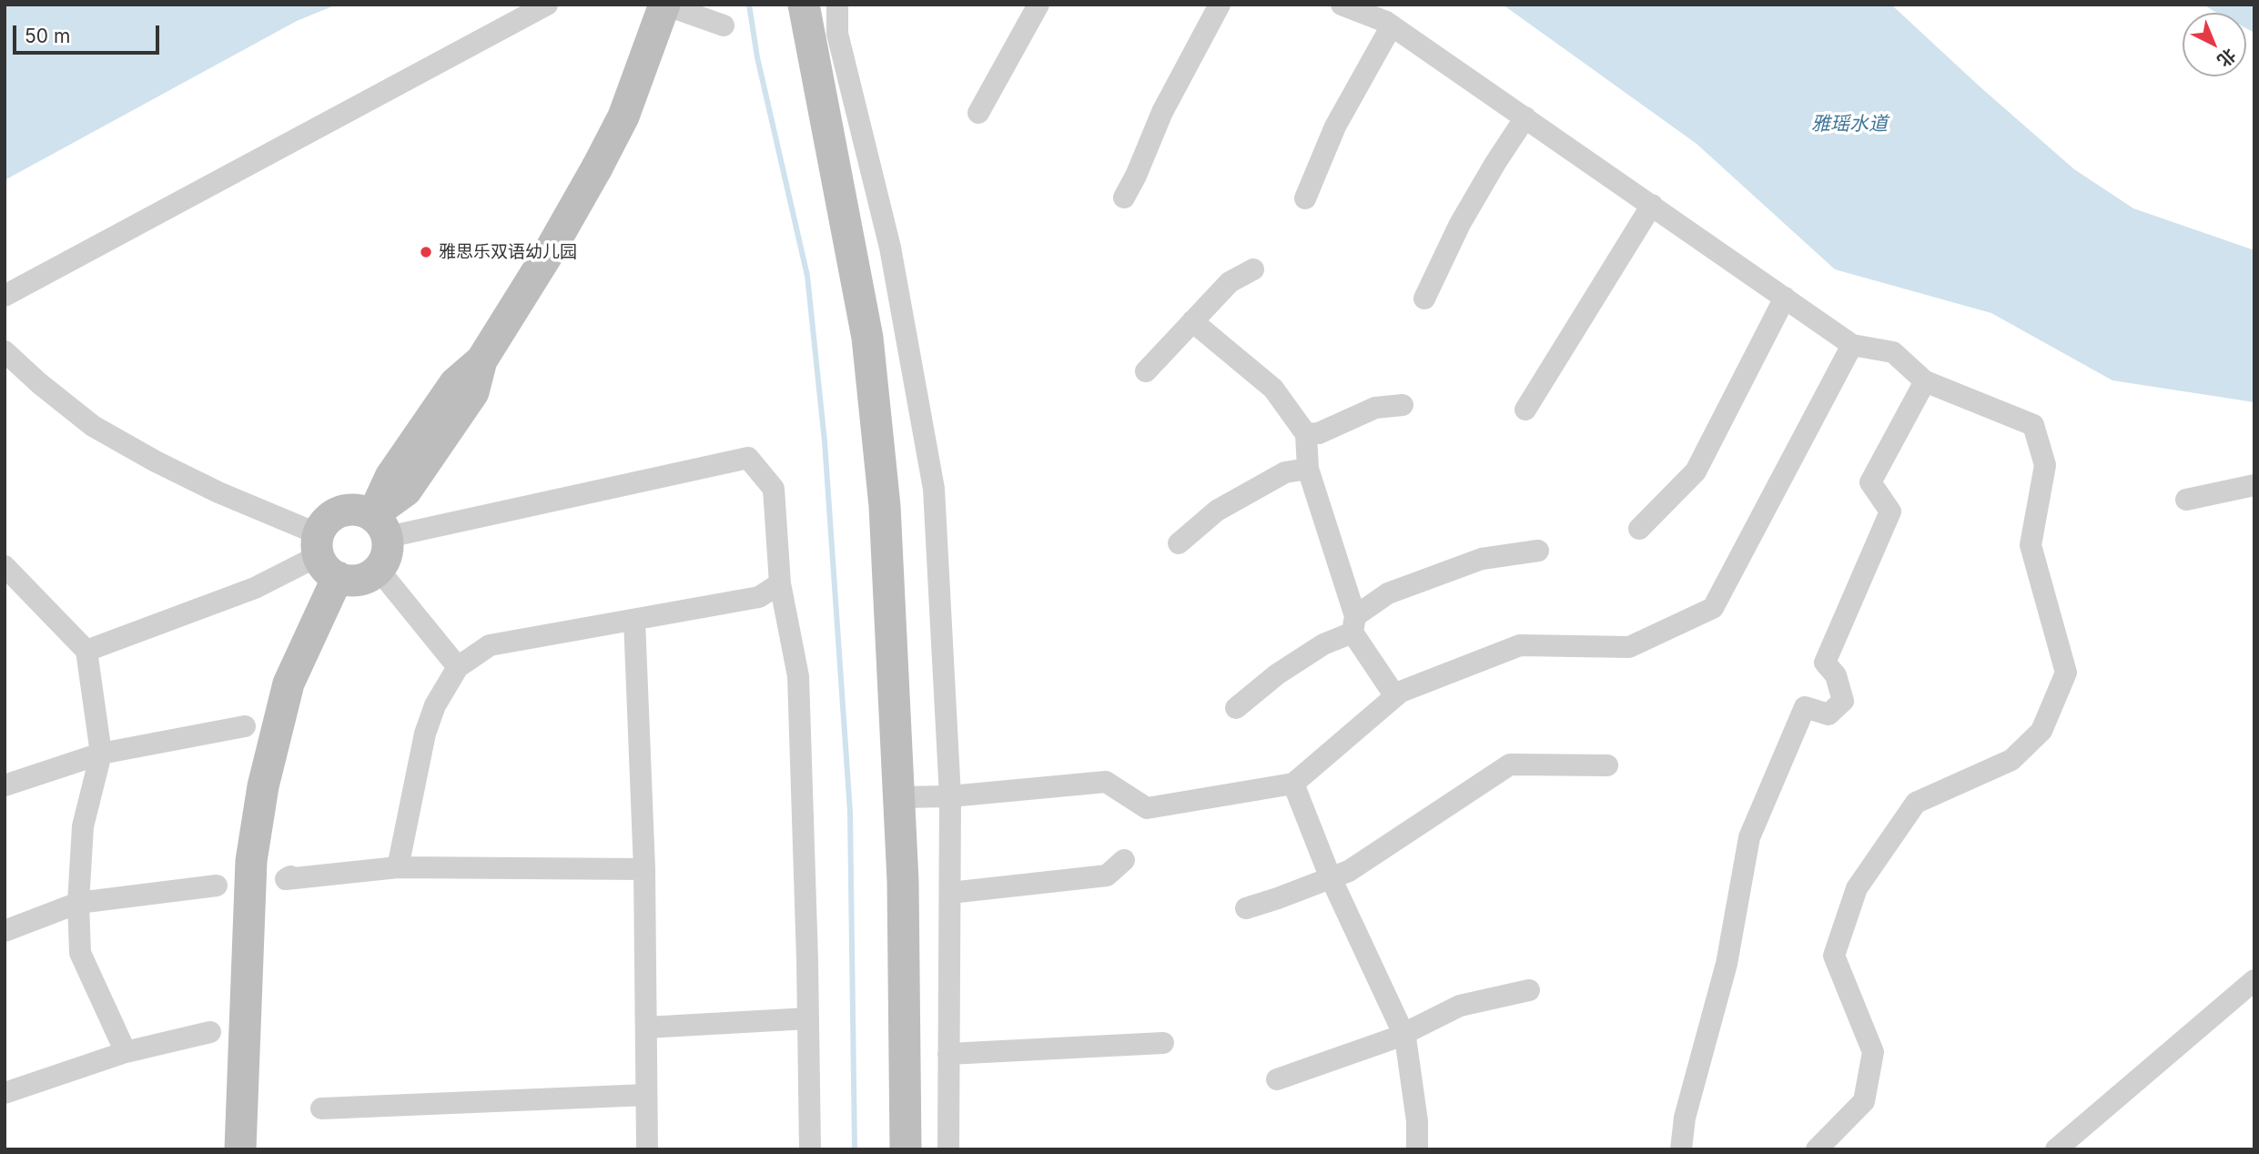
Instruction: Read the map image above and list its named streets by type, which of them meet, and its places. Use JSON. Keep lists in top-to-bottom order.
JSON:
{
  "water": ["雅瑶水道"],
  "places": ["雅思乐双语幼儿园"],
  "scale_bar": "50 m",
  "north": "bottom right"
}
